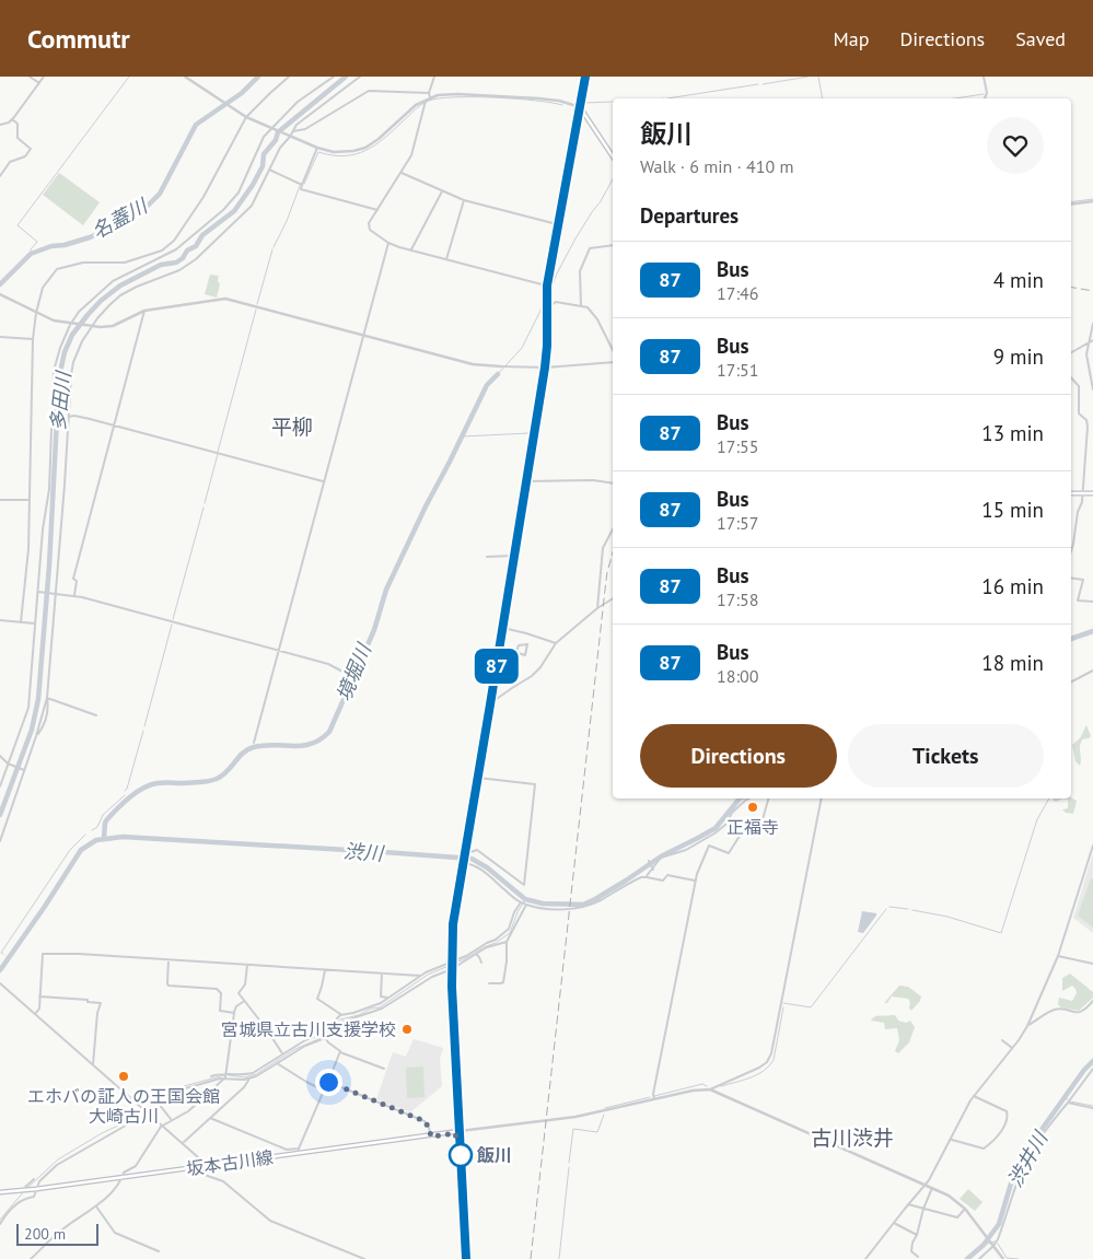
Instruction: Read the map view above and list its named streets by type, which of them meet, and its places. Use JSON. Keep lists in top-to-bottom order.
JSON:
{
  "streets": {
    "main road": ["坂本古川線"]
  },
  "districts": ["平柳", "古川渋井"],
  "water": [
    "名蓋川",
    "多田川",
    "境堀川",
    "渋川",
    "渋井川"
  ],
  "places": [
    "正福寺",
    "宮城県立古川支援学校",
    "エホバの証人の王国会館 大崎古川",
    "飯川"
  ],
  "lines": ["bus line 87"],
  "scale_bar": "200 m",
  "page": {
    "header": "Commutr",
    "nav": ["Map", "Directions", "Saved"],
    "on_map": "87",
    "heading": [
      ["飯川", "Walk · 6 min · 410 m"],
      "Departures"
    ],
    "list": [
      {
        "mark": "87",
        "name": "Bus",
        "note": "17:46",
        "value": "4 min"
      },
      {
        "mark": "87",
        "name": "Bus",
        "note": "17:51",
        "value": "9 min"
      },
      {
        "mark": "87",
        "name": "Bus",
        "note": "17:55",
        "value": "13 min"
      },
      {
        "mark": "87",
        "name": "Bus",
        "note": "17:57",
        "value": "15 min"
      },
      {
        "mark": "87",
        "name": "Bus",
        "note": "17:58",
        "value": "16 min"
      },
      {
        "mark": "87",
        "name": "Bus",
        "note": "18:00",
        "value": "18 min"
      }
    ],
    "buttons": ["Directions", "Tickets"],
    "scale": "200 m"
  }
}
